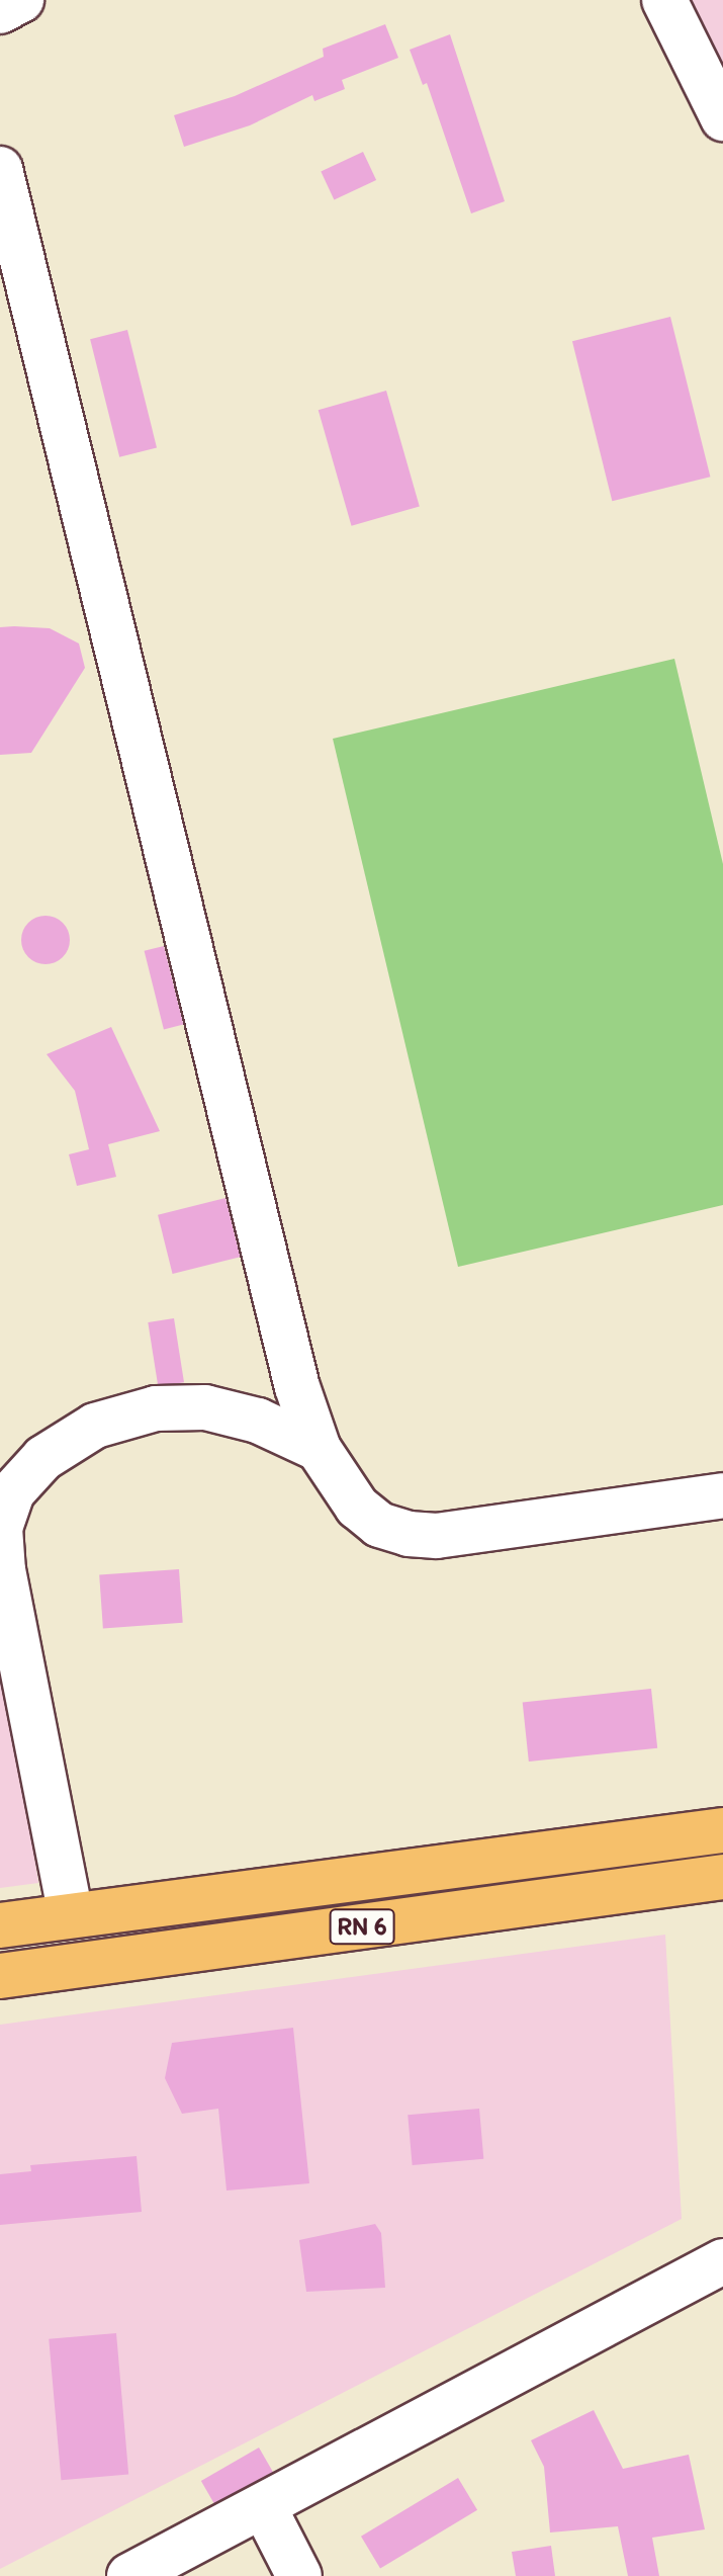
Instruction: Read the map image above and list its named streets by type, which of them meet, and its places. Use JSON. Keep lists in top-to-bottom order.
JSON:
{
  "streets": {
    "main road": ["RN 6"]
  }
}
